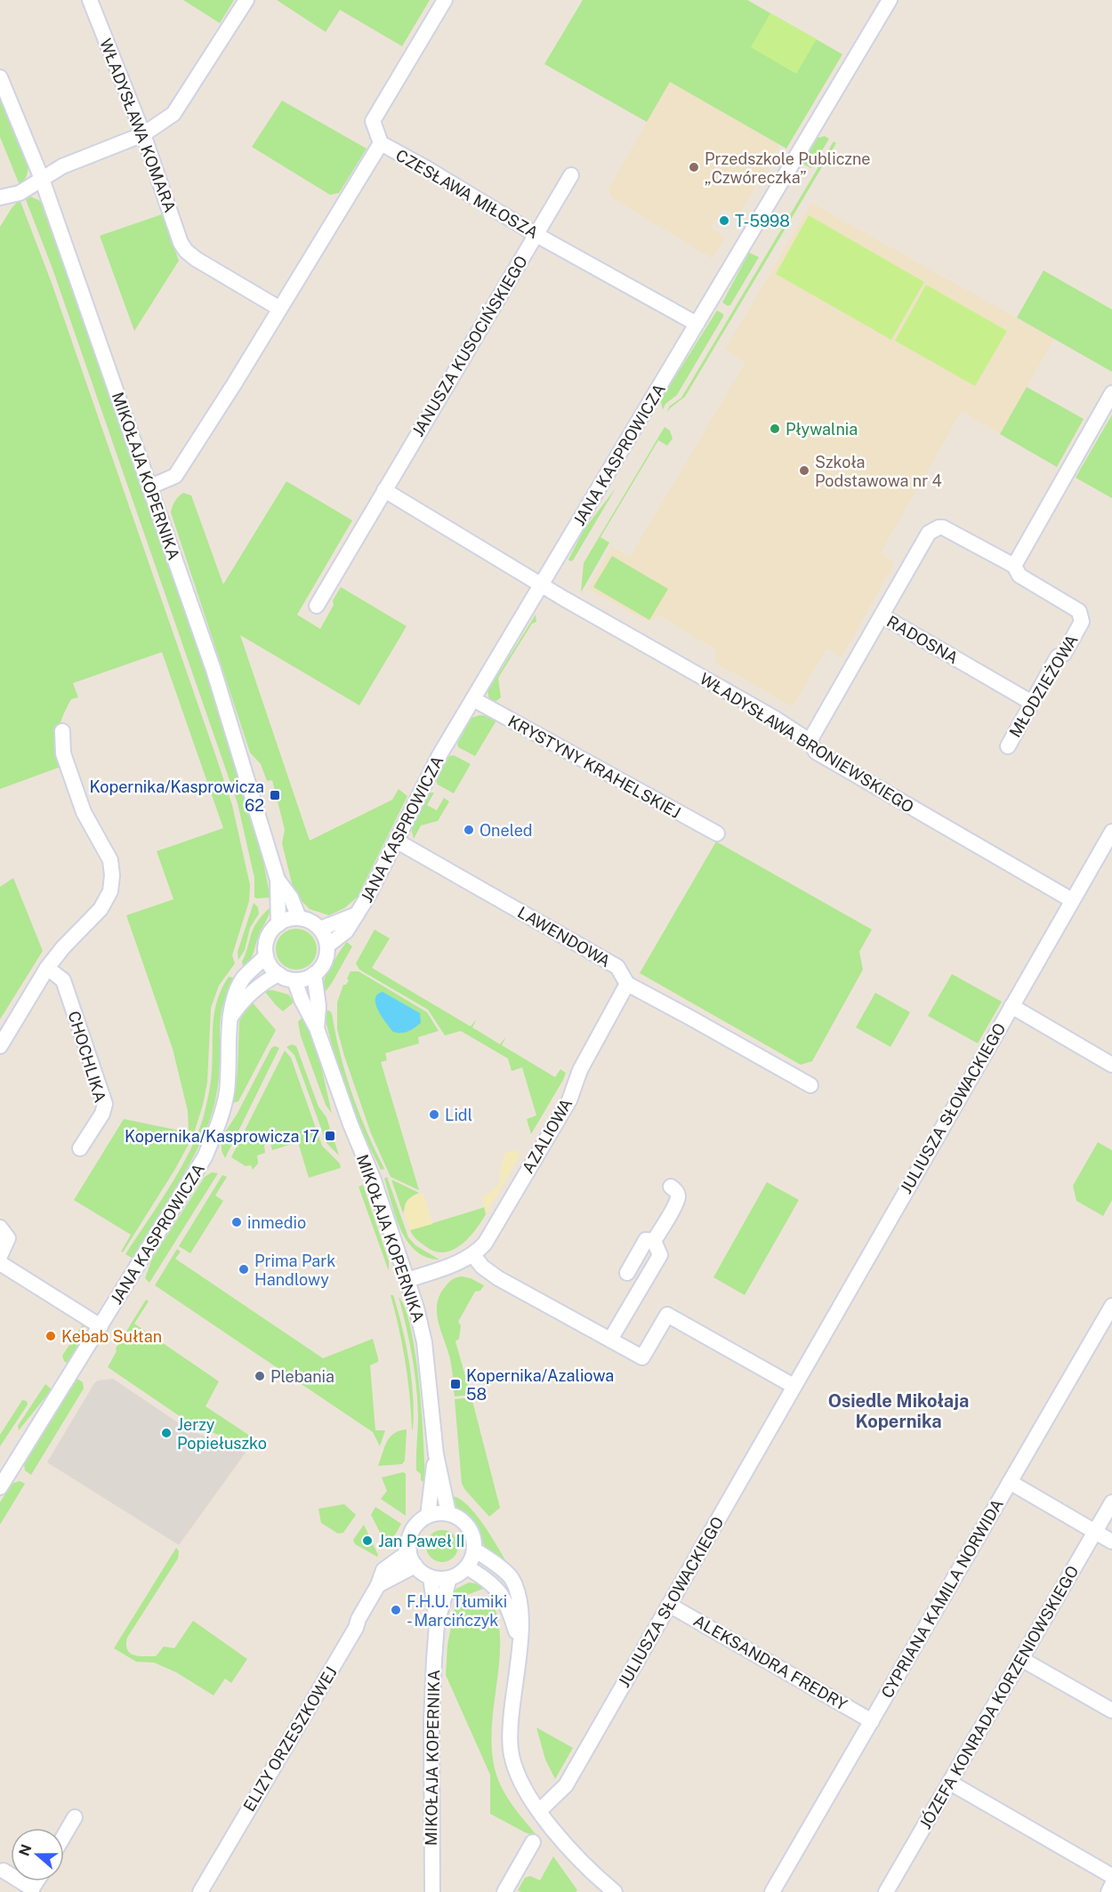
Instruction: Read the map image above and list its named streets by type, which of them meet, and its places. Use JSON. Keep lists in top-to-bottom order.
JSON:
{
  "streets": {
    "street": [
      "WŁADYSŁAWA KOMARA",
      "CZESŁAWA MIŁOSZA",
      "JANUSZA KUSOCIŃSKIEGO",
      "JANA KASPROWICZA",
      "MIKOŁAJA KOPERNIKA",
      "RADOSNA",
      "MŁODZIEŻOWA",
      "WŁADYSŁAWA BRONIEWSKIEGO",
      "KRYSTYNY KRAHELSKIEJ",
      "LAWENDOWA",
      "CHOCHLIKA",
      "JULIUSZA SŁOWACKIEGO",
      "AZALIOWA",
      "CYPRIANA KAMILA NORWIDA",
      "ALEKSANDRA FREDRY",
      "JÓZEFA KONRADA KORZENIOWSKIEGO",
      "ELIZY ORZESZKOWEJ"
    ]
  },
  "crossings": [
    ["CZESŁAWA MIŁOSZA", "JANUSZA KUSOCIŃSKIEGO"],
    ["CZESŁAWA MIŁOSZA", "JANA KASPROWICZA"],
    ["JANA KASPROWICZA", "MIKOŁAJA KOPERNIKA"],
    ["JANA KASPROWICZA", "WŁADYSŁAWA BRONIEWSKIEGO"],
    ["JANA KASPROWICZA", "KRYSTYNY KRAHELSKIEJ"],
    ["JANA KASPROWICZA", "LAWENDOWA"],
    ["MIKOŁAJA KOPERNIKA", "AZALIOWA"],
    ["MIKOŁAJA KOPERNIKA", "ELIZY ORZESZKOWEJ"],
    ["RADOSNA", "MŁODZIEŻOWA"],
    ["RADOSNA", "WŁADYSŁAWA BRONIEWSKIEGO"],
    ["WŁADYSŁAWA BRONIEWSKIEGO", "JULIUSZA SŁOWACKIEGO"],
    ["LAWENDOWA", "AZALIOWA"],
    ["JULIUSZA SŁOWACKIEGO", "ALEKSANDRA FREDRY"],
    ["CYPRIANA KAMILA NORWIDA", "ALEKSANDRA FREDRY"]
  ],
  "districts": ["Osiedle Mikołaja Kopernika"],
  "places": {
    "other": [
      "Przedszkole Publiczne „Czwóreczka”",
      "T-5998",
      "Pływalnia",
      "Szkoła Podstawowa nr 4",
      "Oneled",
      "Lidl",
      "inmedio",
      "Prima Park Handlowy",
      "Kebab Sułtan",
      "Plebania",
      "Jerzy Popiełuszko",
      "Jan Paweł II",
      "F.H.U. Tłumiki - Marcińczyk"
    ],
    "transit": ["Kopernika/Kasprowicza 62", "Kopernika/Kasprowicza 17", "Kopernika/Azaliowa 58"]
  },
  "north": "left"
}
